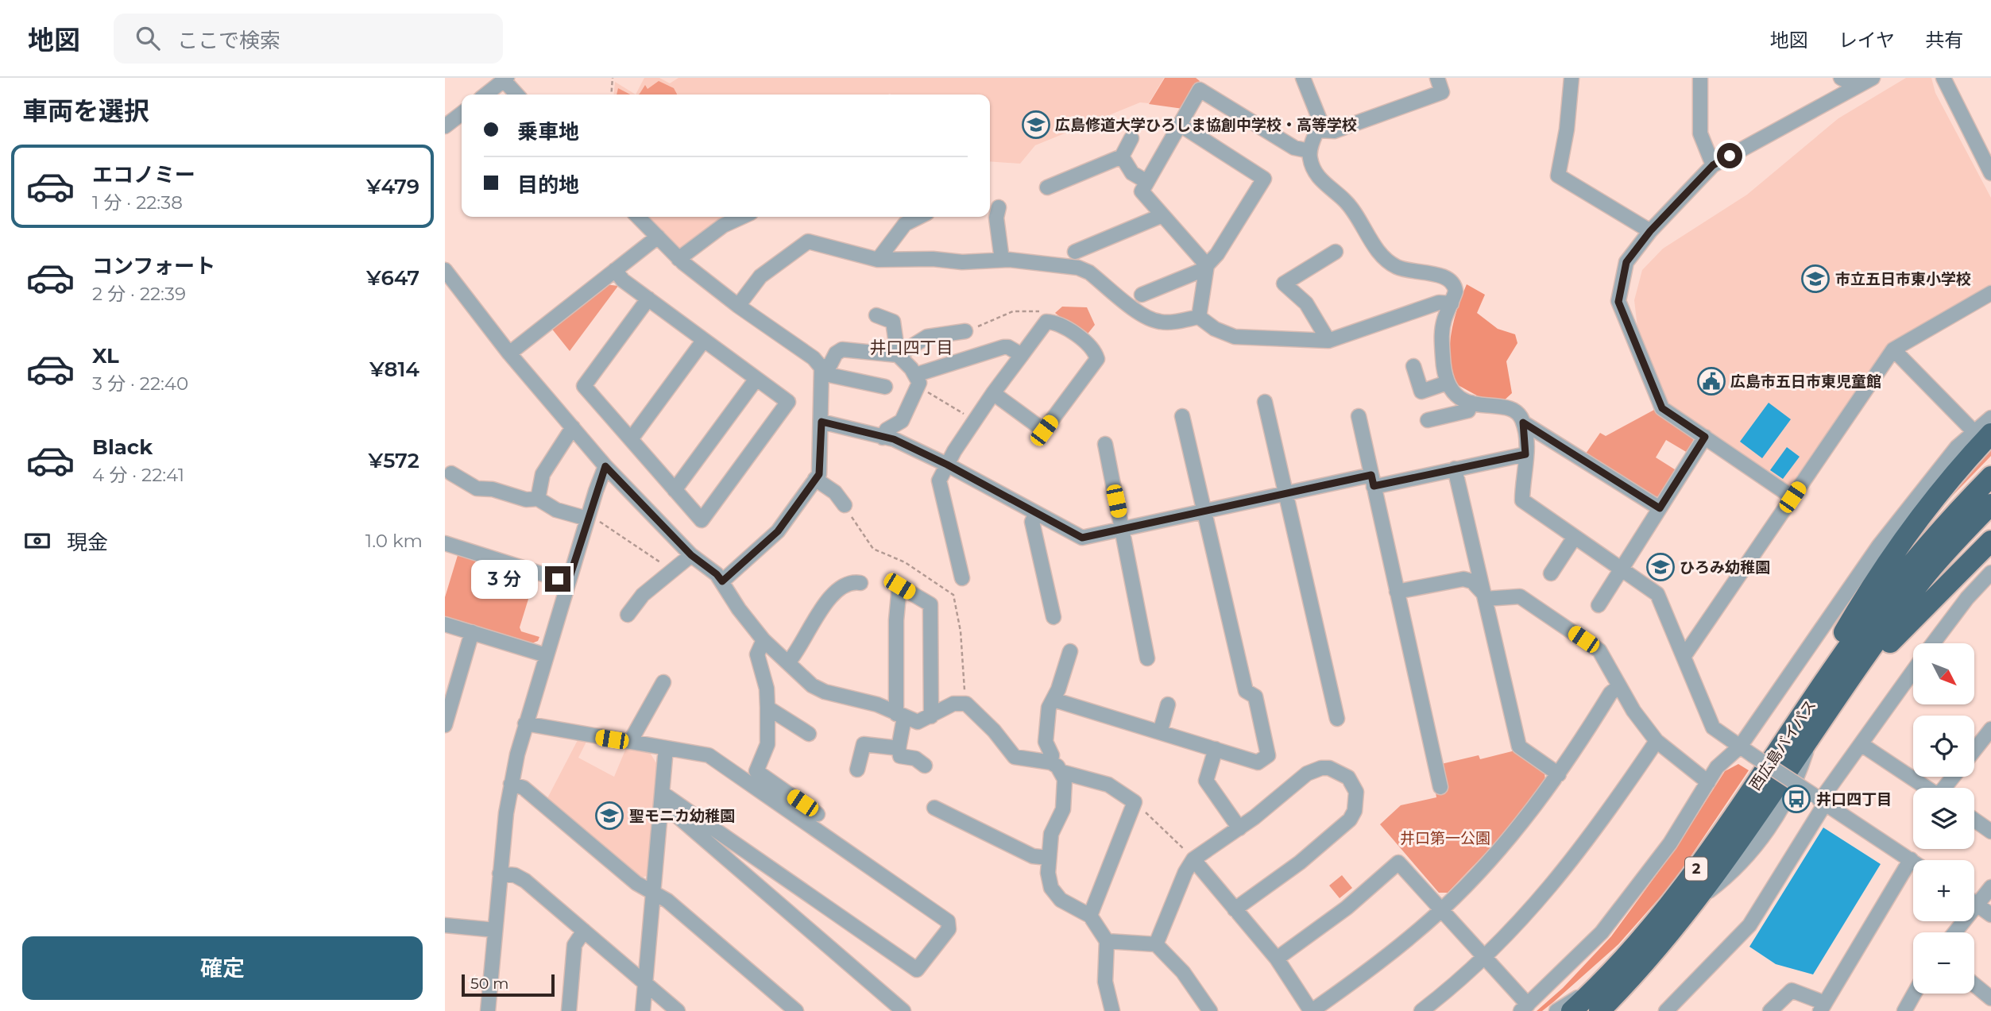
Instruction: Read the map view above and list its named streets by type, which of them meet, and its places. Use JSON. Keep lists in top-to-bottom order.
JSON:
{
  "streets": {
    "highway": ["西広島バイパス", "2"]
  },
  "districts": ["井口四丁目"],
  "parks": ["井口第一公園"],
  "places": {
    "school or university": [
      "広島修道大学ひろしま協創中学校・高等学校",
      "市立五日市東小学校",
      "ひろみ幼稚園",
      "聖モニカ幼稚園"
    ],
    "public building": ["広島市五日市東児童館"],
    "bus stop": ["井口四丁目"]
  },
  "scale_bar": "50 m",
  "north": "bottom right",
  "page": {
    "header": "地図",
    "search": "ここで検索",
    "nav": ["地図", "レイヤ", "共有"],
    "heading": "車両を選択",
    "banner": ["乗車地", "目的地"],
    "list": [
      {
        "name": "エコノミー",
        "note": "1 分 · 22:38",
        "value": "¥479"
      },
      {
        "name": "コンフォート",
        "note": "2 分 · 22:39",
        "value": "¥647"
      },
      {
        "name": "XL",
        "note": "3 分 · 22:40",
        "value": "¥814"
      },
      {
        "name": "Black",
        "note": "4 分 · 22:41",
        "value": "¥572"
      }
    ],
    "pay": ["現金", "1.0 km"],
    "bubble": "3 分",
    "map_buttons": ["+", "−"],
    "buttons": "確定",
    "scale": "50 m"
  }
}
